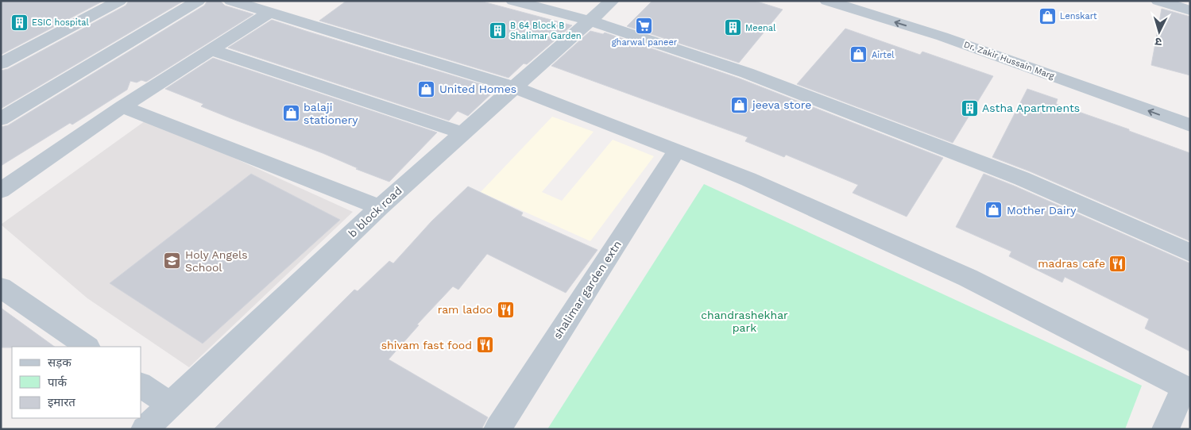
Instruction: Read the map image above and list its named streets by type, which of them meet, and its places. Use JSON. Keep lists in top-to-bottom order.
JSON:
{
  "streets": {
    "street": ["Dr. Zakir Hussain Marg", "b block road", "shalimar garden extn"]
  },
  "parks": ["chandrashekhar park"],
  "places": {
    "shop": [
      "Lenskart",
      "Airtel",
      "United Homes",
      "jeeva store",
      "balaji stationery",
      "Mother Dairy"
    ],
    "building": [
      "ESIC hospital",
      "Meenal",
      "B 64 Block B Shalimar Garden",
      "Astha Apartments"
    ],
    "supermarket": ["gharwal paneer"],
    "school or university": ["Holy Angels School"],
    "restaurant": ["madras cafe", "ram ladoo", "shivam fast food"]
  },
  "legend": ["सड़क", "पार्क", "इमारत"],
  "north": "bottom"
}
